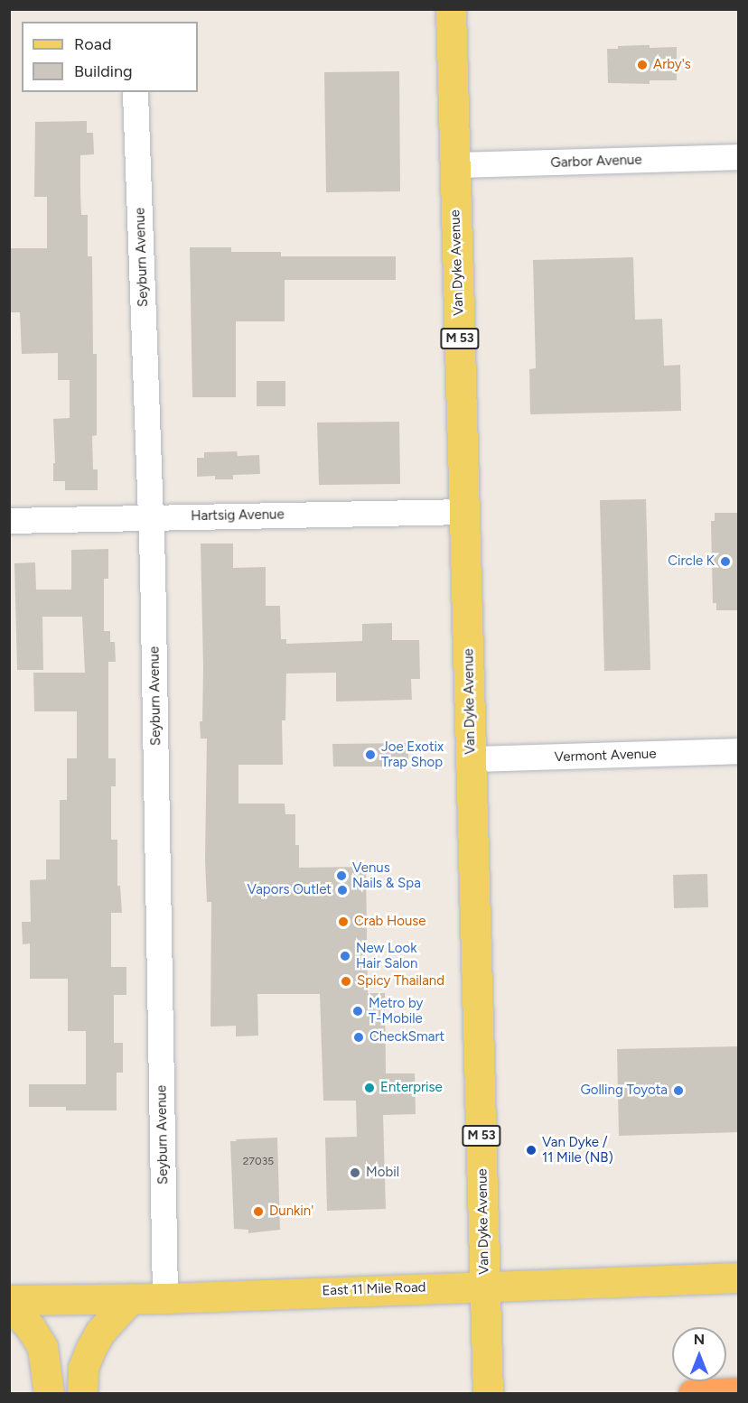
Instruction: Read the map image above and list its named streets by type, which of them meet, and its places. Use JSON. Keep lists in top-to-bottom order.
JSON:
{
  "streets": {
    "main road": ["Van Dyke Avenue", "M 53", "East 11 Mile Road"],
    "street": [
      "Garbor Avenue",
      "Seyburn Avenue",
      "Hartsig Avenue",
      "Vermont Avenue"
    ]
  },
  "crossings": [
    ["Garbor Avenue", "Van Dyke Avenue"],
    ["Seyburn Avenue", "Hartsig Avenue"],
    ["Seyburn Avenue", "East 11 Mile Road"],
    ["Van Dyke Avenue", "Hartsig Avenue"],
    ["Van Dyke Avenue", "Vermont Avenue"],
    ["Van Dyke Avenue", "East 11 Mile Road"]
  ],
  "places": [
    "Arby's",
    "Circle K",
    "Joe Exotix Trap Shop",
    "Venus Nails & Spa",
    "Vapors Outlet",
    "Crab House",
    "New Look Hair Salon",
    "Spicy Thailand",
    "Metro by T-Mobile",
    "CheckSmart",
    "Enterprise",
    "Golling Toyota",
    "Van Dyke / 11 Mile (NB)",
    "Mobil",
    "Dunkin'"
  ],
  "house_numbers": ["27035"],
  "legend": ["Road", "Building"],
  "north": "top"
}
